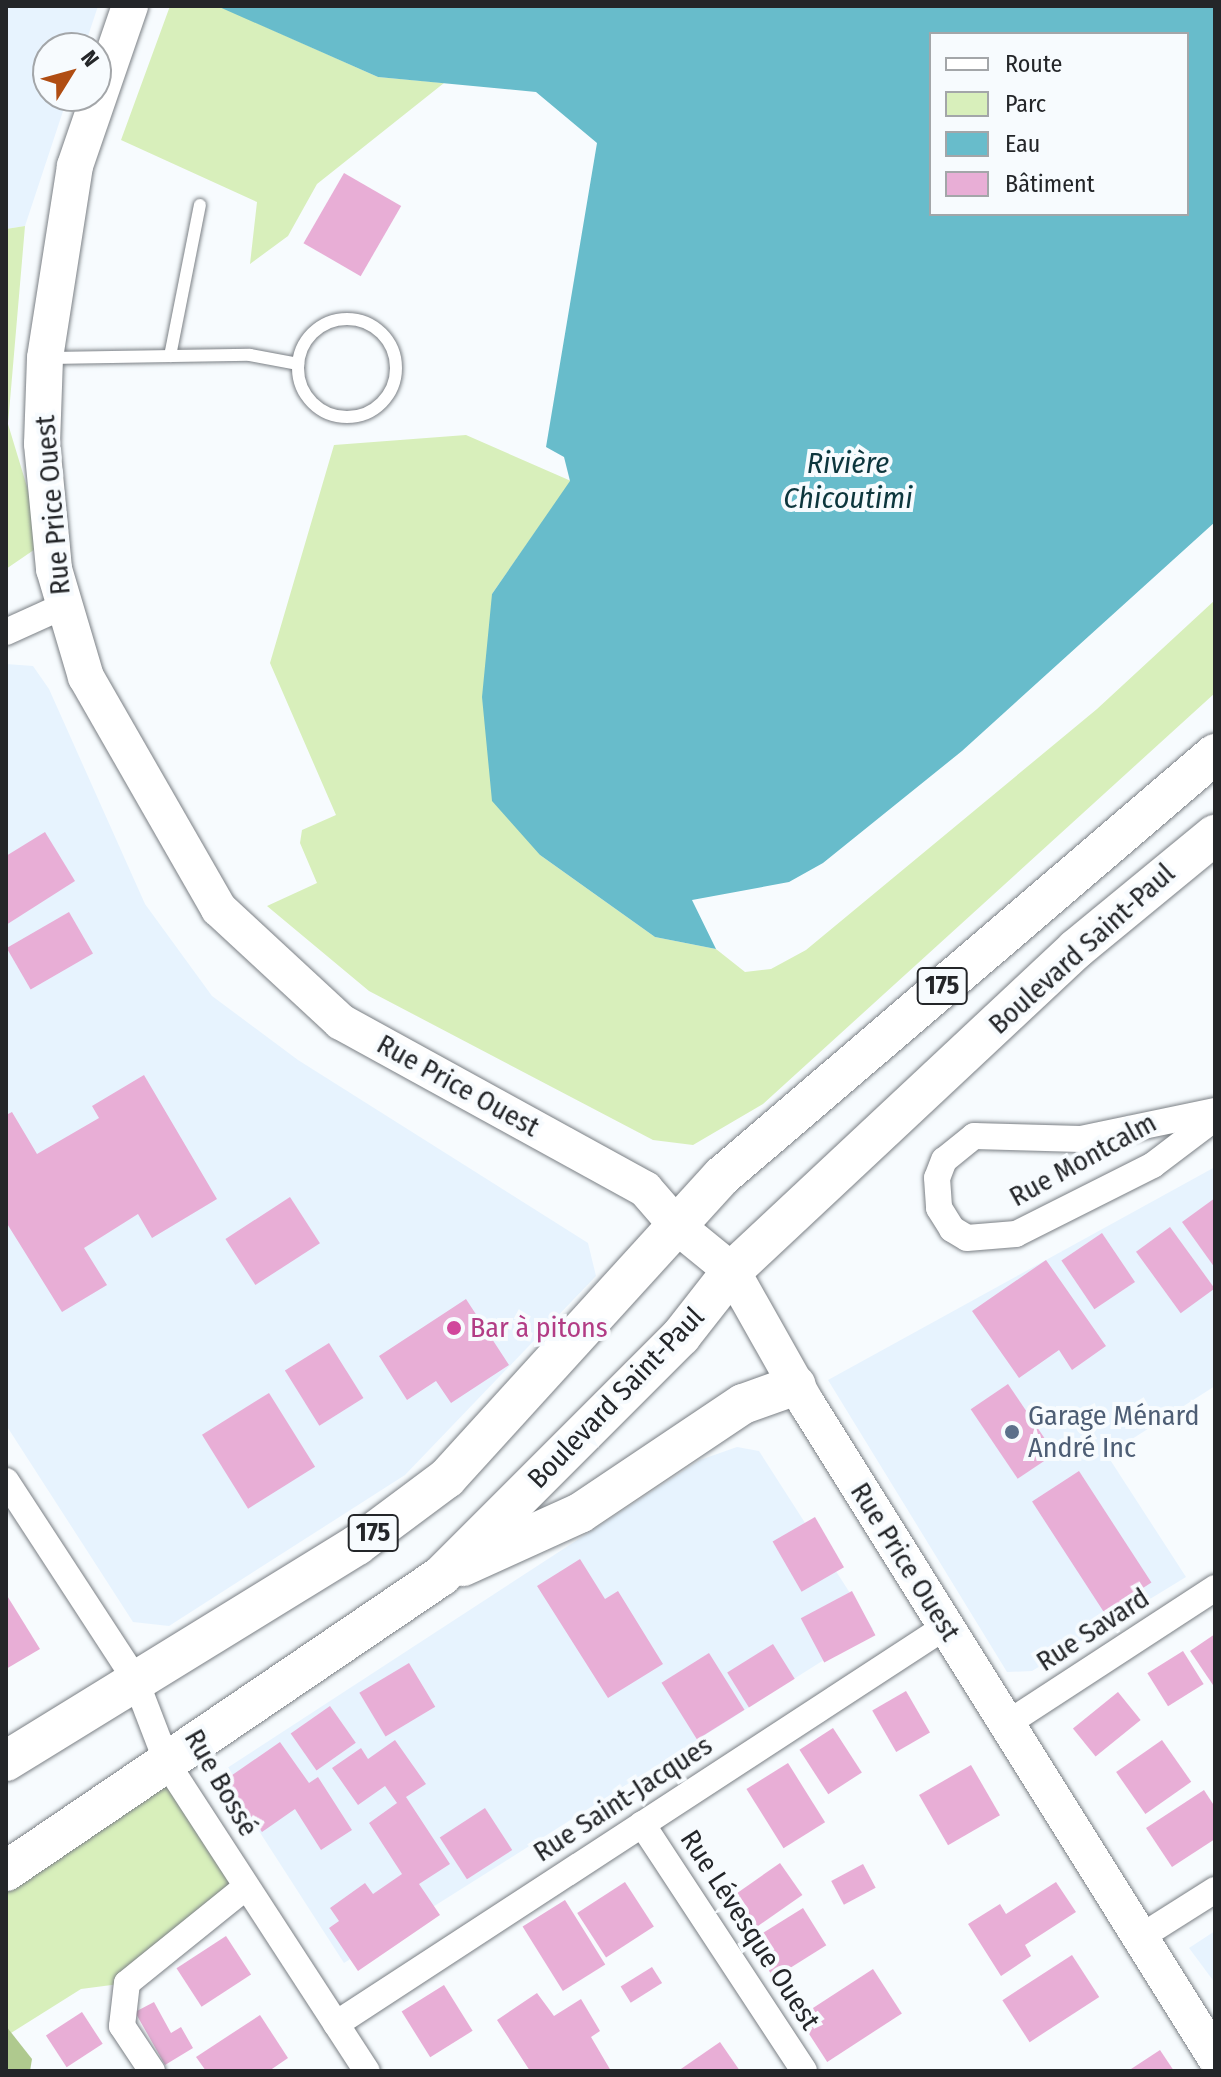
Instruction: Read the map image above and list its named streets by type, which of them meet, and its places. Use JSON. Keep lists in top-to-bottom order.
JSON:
{
  "streets": {
    "main road": ["Boulevard Saint-Paul", "175"],
    "street": [
      "Rue Price Ouest",
      "Rue Montcalm",
      "Rue Savard",
      "Rue Bossé",
      "Rue Saint-Jacques",
      "Rue Lévesque Ouest"
    ]
  },
  "crossings": [
    ["Rue Price Ouest", "Boulevard Saint-Paul"],
    ["Rue Price Ouest", "175"],
    ["Rue Price Ouest", "Rue Savard"],
    ["Rue Price Ouest", "Rue Saint-Jacques"],
    ["Boulevard Saint-Paul", "Rue Bossé"],
    ["175", "Rue Bossé"],
    ["Rue Bossé", "Rue Saint-Jacques"],
    ["Rue Saint-Jacques", "Rue Lévesque Ouest"]
  ],
  "water": ["Rivière Chicoutimi"],
  "places": ["Bar à pitons", "Garage Ménard André Inc"],
  "legend": [
    "Route",
    "Parc",
    "Eau",
    "Bâtiment"
  ],
  "north": "top right"
}
